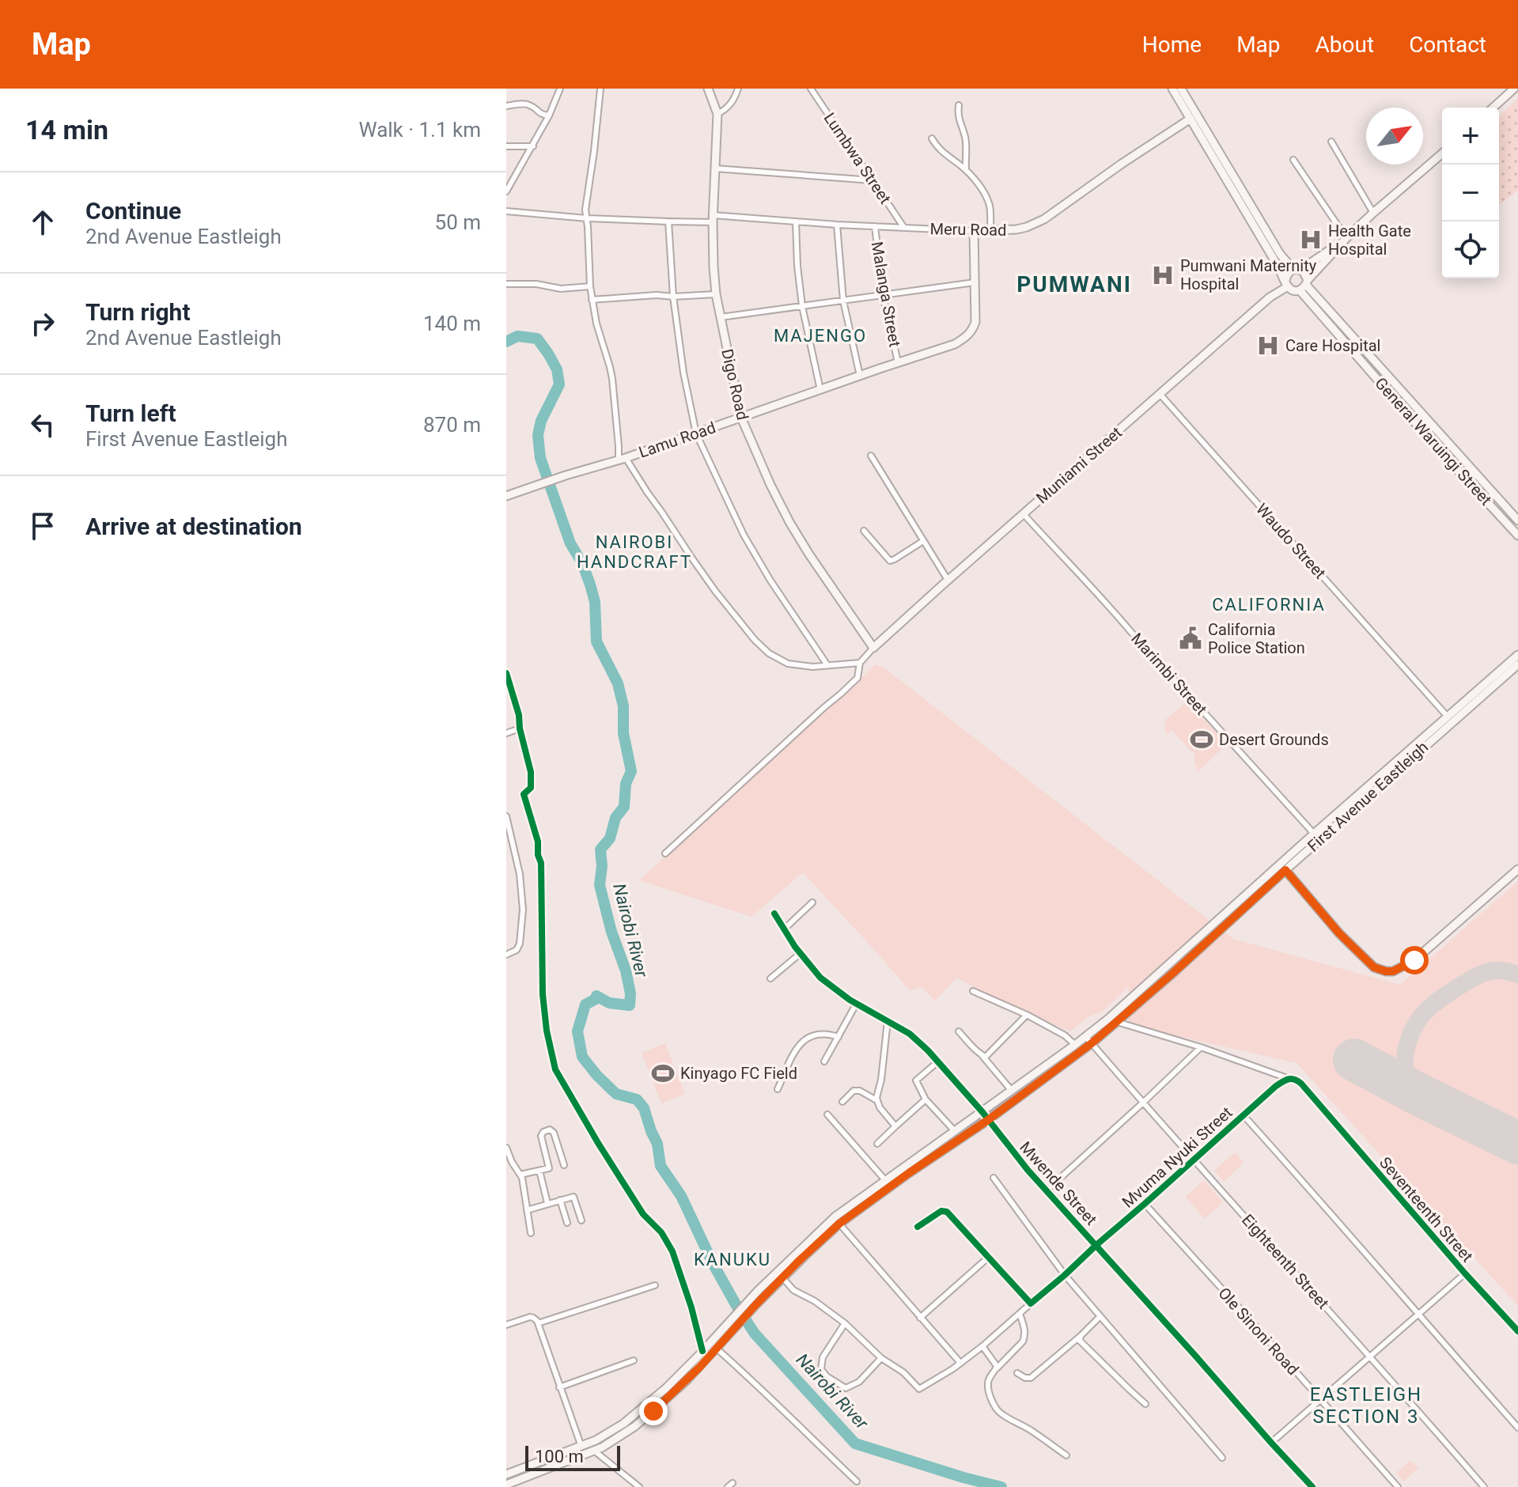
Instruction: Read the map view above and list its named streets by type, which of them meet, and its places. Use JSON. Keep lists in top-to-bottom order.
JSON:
{
  "streets": {
    "main road": [
      "Meru Road",
      "Digo Road",
      "Lamu Road",
      "General Waruingi Street",
      "Muniami Street",
      "First Avenue Eastleigh"
    ],
    "street": [
      "Lumbwa Street",
      "Malanga Street",
      "Waudo Street",
      "Marimbi Street",
      "Mvuma Nyuki Street",
      "Mwende Street",
      "Seventeenth Street",
      "Eighteenth Street",
      "Ole Sinoni Road"
    ]
  },
  "crossings": [
    ["Lumbwa Street", "Meru Road"],
    ["Meru Road", "Malanga Street"],
    ["Meru Road", "Digo Road"],
    ["Malanga Street", "Lamu Road"],
    ["Digo Road", "Lamu Road"],
    ["Digo Road", "Muniami Street"],
    ["General Waruingi Street", "Muniami Street"],
    ["Muniami Street", "Waudo Street"],
    ["Muniami Street", "Marimbi Street"],
    ["Waudo Street", "First Avenue Eastleigh"],
    ["Marimbi Street", "First Avenue Eastleigh"],
    ["First Avenue Eastleigh", "Mwende Street"],
    ["First Avenue Eastleigh", "Eighteenth Street"],
    ["Mvuma Nyuki Street", "Mwende Street"],
    ["Mvuma Nyuki Street", "Seventeenth Street"],
    ["Mvuma Nyuki Street", "Eighteenth Street"],
    ["Mvuma Nyuki Street", "Ole Sinoni Road"]
  ],
  "districts": [
    "PUMWANI",
    "MAJENGO",
    "NAIROBI HANDCRAFT",
    "CALIFORNIA",
    "KANUKU",
    "EASTLEIGH SECTION 3"
  ],
  "water": ["Nairobi River"],
  "places": {
    "hospital": ["Health Gate Hospital", "Pumwani Maternity Hospital", "Care Hospital"],
    "public building": ["California Police Station"],
    "sports": ["Desert Grounds", "Kinyago FC Field"]
  },
  "scale_bar": "100 m",
  "north": "top right",
  "page": {
    "header": "Map",
    "nav": [
      "Home",
      "Map",
      "About",
      "Contact"
    ],
    "heading": ["14 min", "Walk · 1.1 km"],
    "map_buttons": ["+", "−"],
    "list": [
      ["Continue", "2nd Avenue Eastleigh", "50 m"],
      ["Turn right", "2nd Avenue Eastleigh", "140 m"],
      ["Turn left", "First Avenue Eastleigh", "870 m"],
      "Arrive at destination"
    ],
    "scale": "100 m"
  }
}
